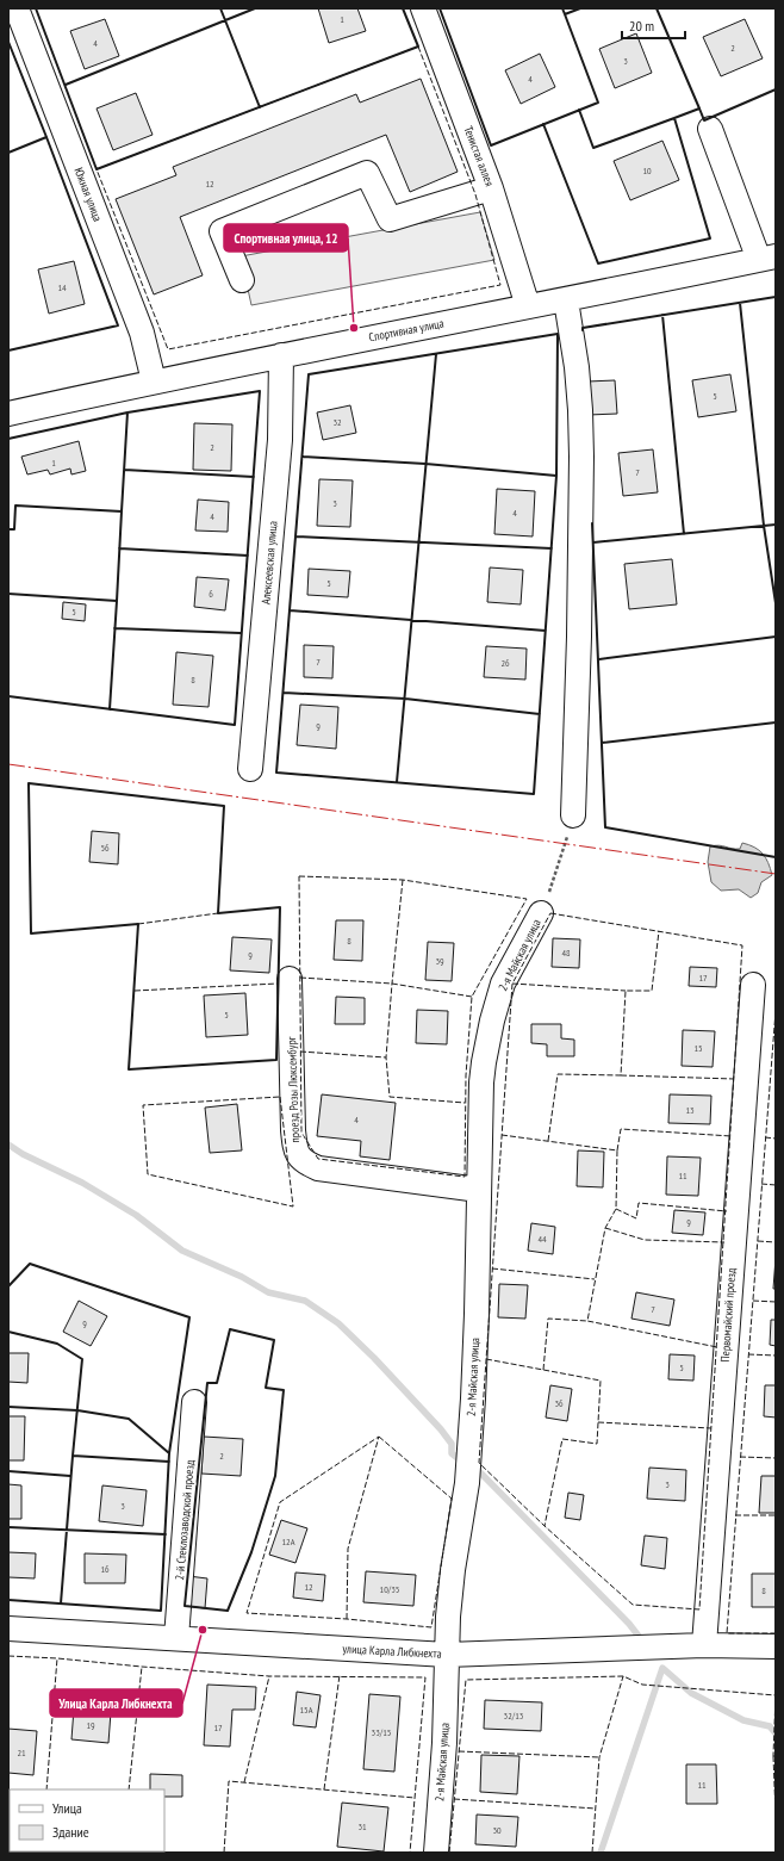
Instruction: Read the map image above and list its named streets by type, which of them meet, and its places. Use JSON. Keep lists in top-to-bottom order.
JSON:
{
  "streets": {
    "street": [
      "Тенистая аллея",
      "Южная улица",
      "Спортивная улица",
      "Алексеевская улица",
      "2-я Майская улица",
      "проезд Розы Люксембург",
      "Первомайский проезд",
      "2-й Стеклозаводской проезд",
      "улица Карла Либкнехта"
    ]
  },
  "crossings": [
    ["Тенистая аллея", "Спортивная улица"],
    ["Южная улица", "Спортивная улица"],
    ["Спортивная улица", "Алексеевская улица"],
    ["2-я Майская улица", "проезд Розы Люксембург"],
    ["2-я Майская улица", "улица Карла Либкнехта"],
    ["Первомайский проезд", "улица Карла Либкнехта"],
    ["2-й Стеклозаводской проезд", "улица Карла Либкнехта"]
  ],
  "places": ["Спортивная улица, 12", "Улица Карла Либкнехта"],
  "house_numbers": [
    "1",
    "4",
    "2",
    "3",
    "4",
    "10",
    "12",
    "14",
    "5",
    "32",
    "2",
    "1",
    "7",
    "3",
    "4",
    "4",
    "5",
    "6",
    "5",
    "7",
    "26",
    "8",
    "9",
    "56",
    "8",
    "48",
    "9",
    "39",
    "17",
    "5",
    "15",
    "13",
    "4",
    "11",
    "9",
    "44",
    "7",
    "9",
    "5",
    "36",
    "2",
    "3",
    "3",
    "12А",
    "16",
    "12",
    "10/35",
    "8",
    "15А",
    "32/13",
    "19",
    "17",
    "33/15",
    "21",
    "11",
    "31",
    "30"
  ],
  "legend": ["Улица", "Здание"],
  "scale_bar": "20 m"
}
